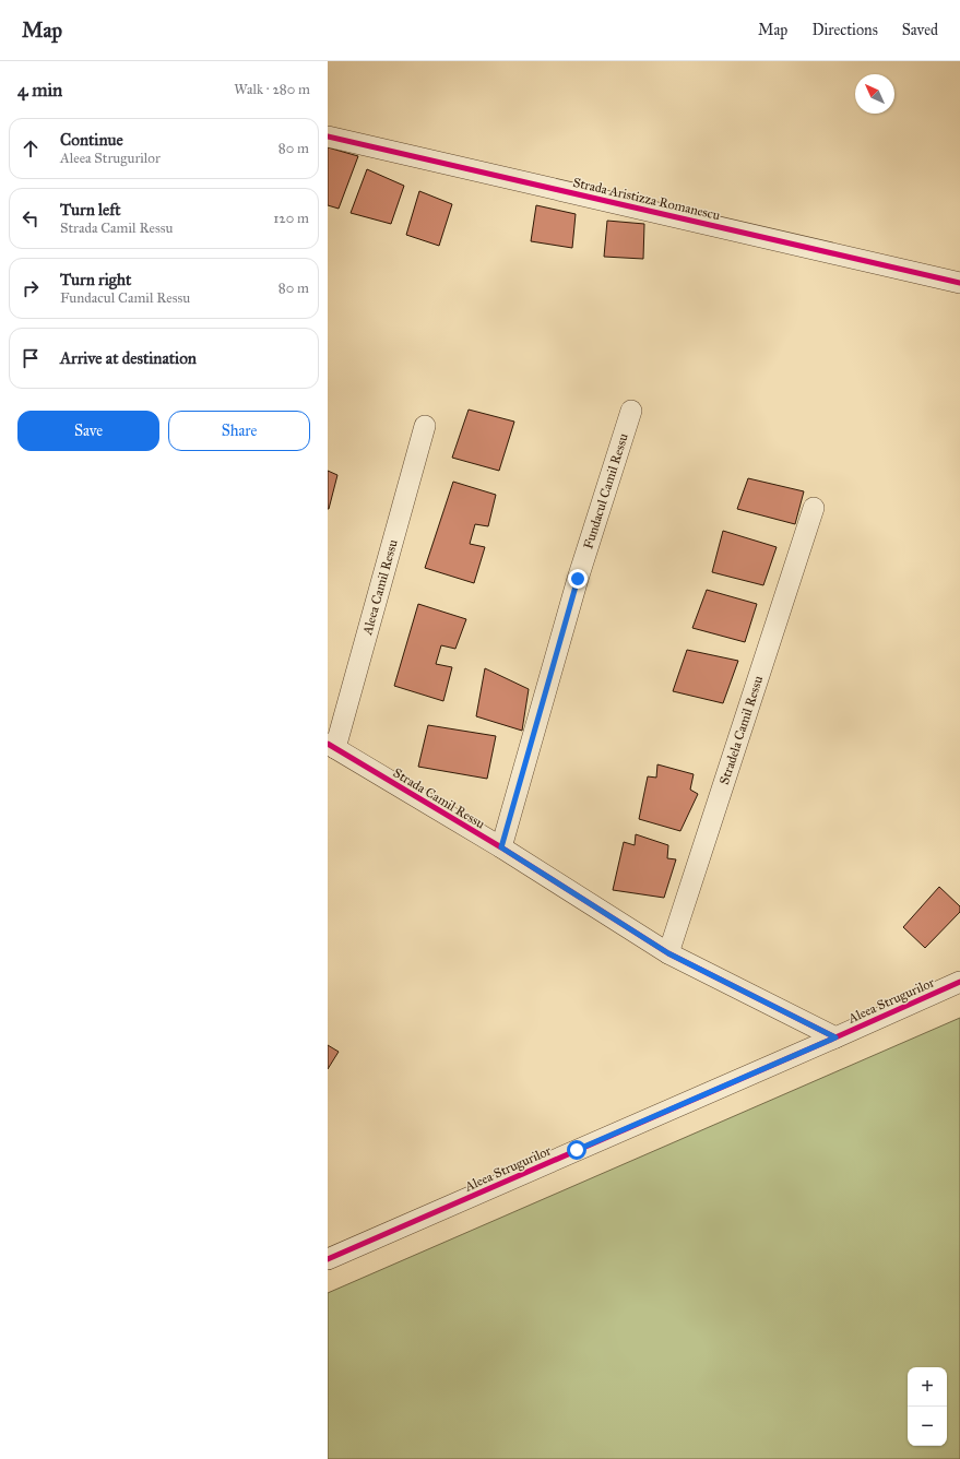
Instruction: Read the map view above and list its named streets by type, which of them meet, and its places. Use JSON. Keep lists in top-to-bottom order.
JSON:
{
  "streets": {
    "street": [
      "Strada Aristizza Romanescu",
      "Fundacul Camil Ressu",
      "Aleea Camil Ressu",
      "Stradela Camil Ressu",
      "Strada Camil Ressu",
      "Aleea Strugurilor"
    ]
  },
  "crossings": [
    ["Fundacul Camil Ressu", "Strada Camil Ressu"],
    ["Aleea Camil Ressu", "Strada Camil Ressu"],
    ["Stradela Camil Ressu", "Strada Camil Ressu"],
    ["Strada Camil Ressu", "Aleea Strugurilor"]
  ],
  "north": "top left",
  "page": {
    "header": "Map",
    "nav": ["Map", "Directions", "Saved"],
    "heading": ["4 min", "Walk · 280 m"],
    "list": [
      ["Continue", "Aleea Strugurilor", "80 m"],
      ["Turn left", "Strada Camil Ressu", "120 m"],
      ["Turn right", "Fundacul Camil Ressu", "80 m"],
      "Arrive at destination"
    ],
    "buttons": ["Save", "Share"],
    "map_buttons": ["+", "−"]
  }
}
